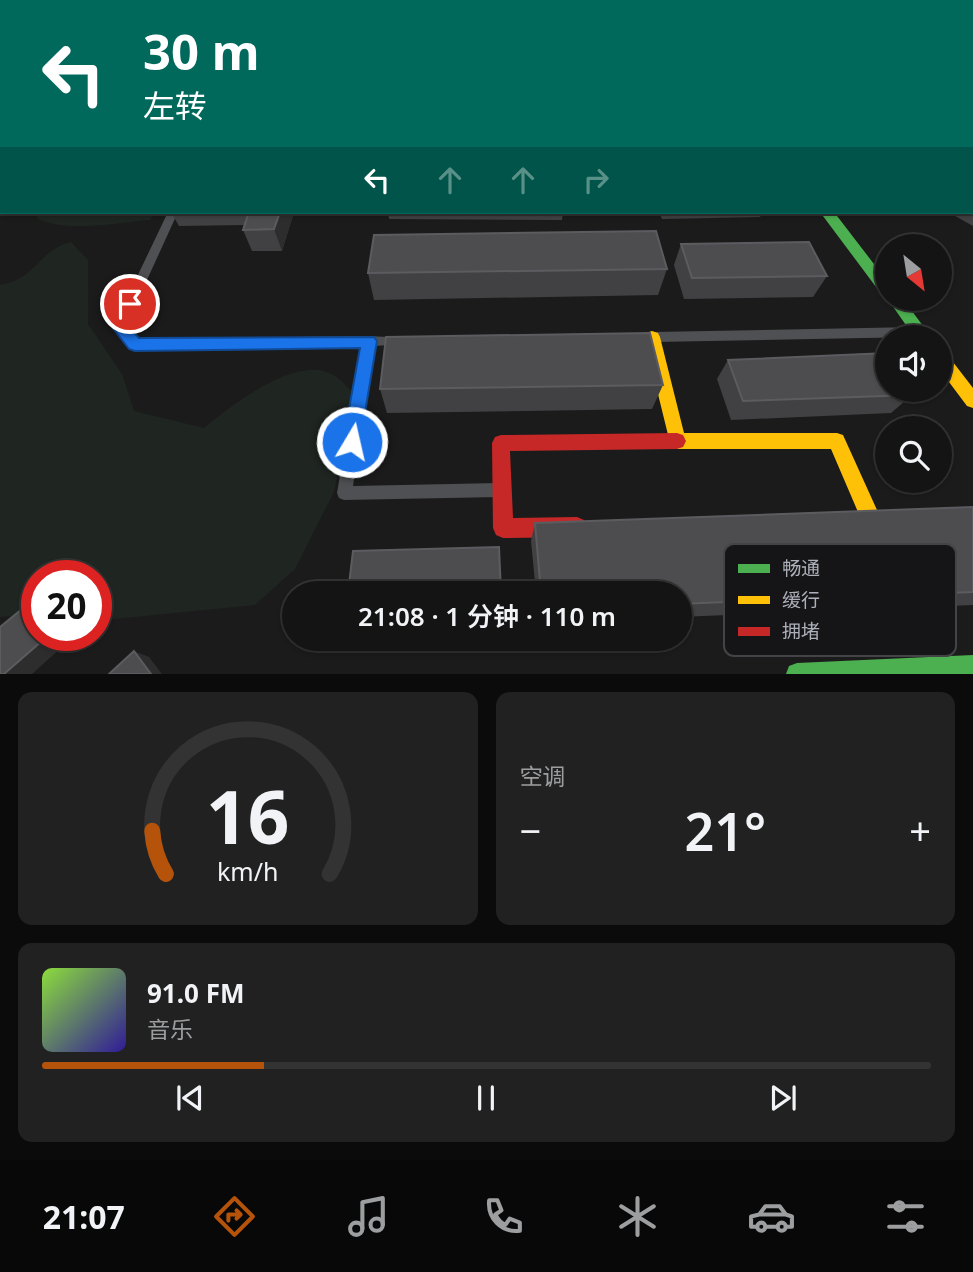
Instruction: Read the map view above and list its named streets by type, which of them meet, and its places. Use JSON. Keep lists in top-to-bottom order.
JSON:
{
  "legend": ["畅通", "缓行", "拥堵"],
  "north": "bottom right",
  "page": {
    "turn": ["30 m", "左转"],
    "limit": "20",
    "trip": "21:08 · 1 分钟 · 110 m",
    "tile": "空调",
    "heat": ["−", "21°", "+"],
    "song": ["91.0 FM", "音乐"],
    "tabs": "21:07",
    "gauge": ["16", "km/h"]
  }
}
